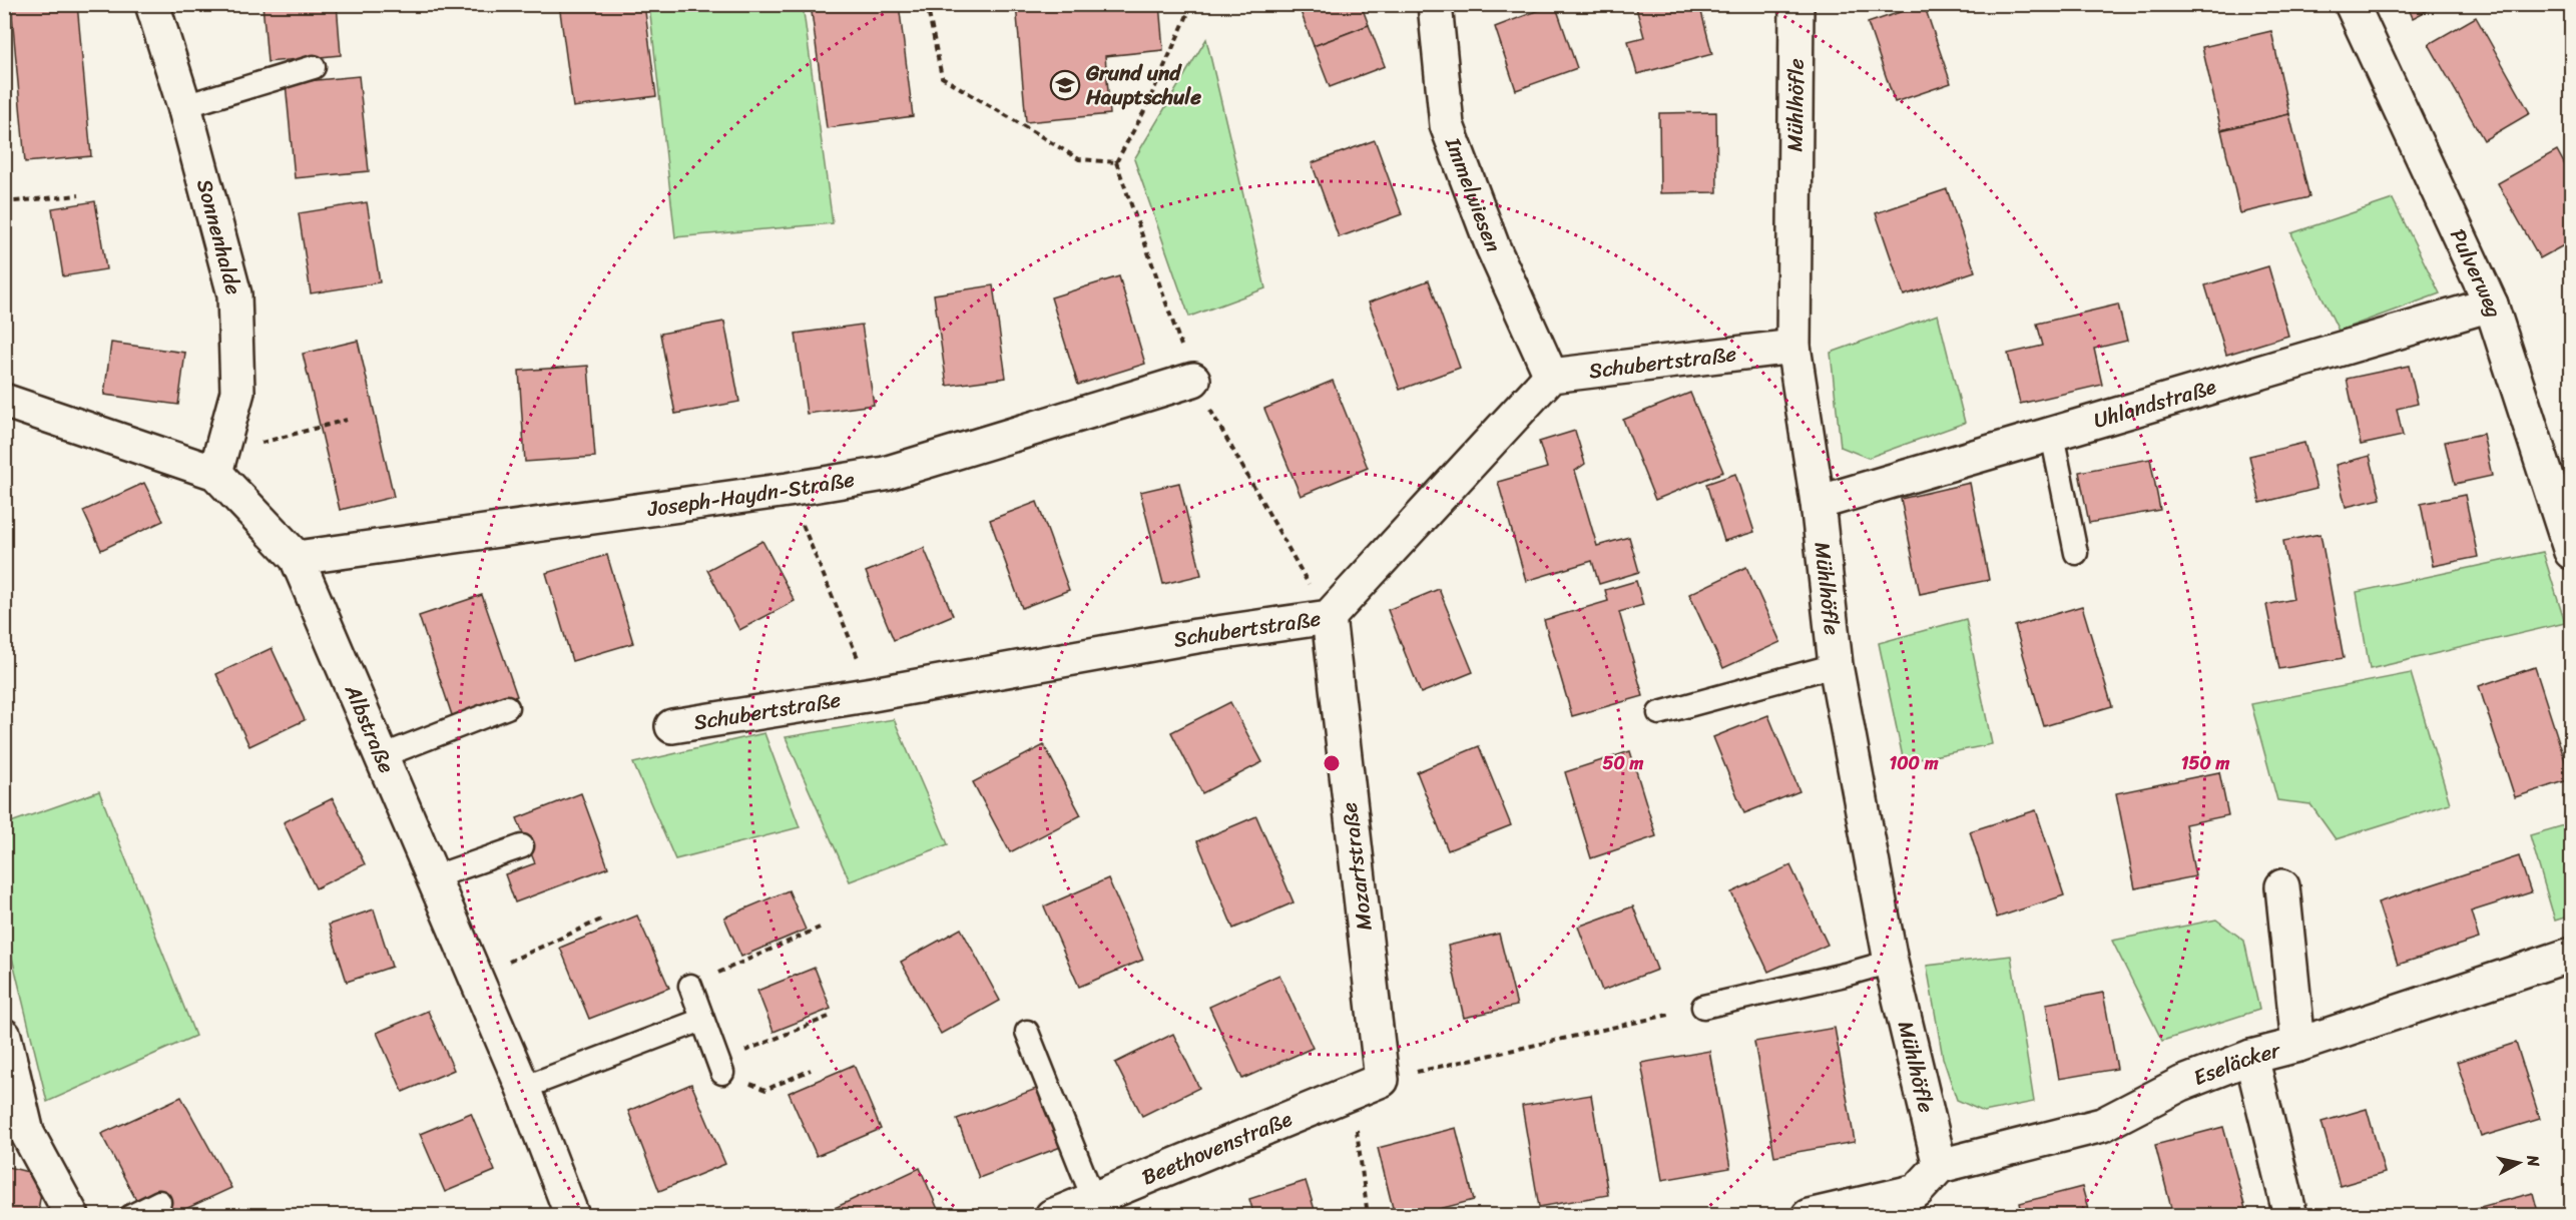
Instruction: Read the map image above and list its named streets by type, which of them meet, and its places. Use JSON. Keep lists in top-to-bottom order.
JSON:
{
  "streets": {
    "street": [
      "Mühlhöfle",
      "Immelwiesen",
      "Sonnenhalde",
      "Pulverweg",
      "Schubertstraße",
      "Uhlandstraße",
      "Joseph-Haydn-Straße",
      "Albstraße",
      "Mozartstraße",
      "Eseläcker",
      "Beethovenstraße"
    ]
  },
  "crossings": [
    ["Mühlhöfle", "Schubertstraße"],
    ["Mühlhöfle", "Uhlandstraße"],
    ["Mühlhöfle", "Eseläcker"],
    ["Immelwiesen", "Schubertstraße"],
    ["Sonnenhalde", "Albstraße"],
    ["Pulverweg", "Uhlandstraße"],
    ["Schubertstraße", "Mozartstraße"],
    ["Joseph-Haydn-Straße", "Albstraße"],
    ["Mozartstraße", "Beethovenstraße"]
  ],
  "places": {
    "school or university": ["Grund und Hauptschule"]
  },
  "north": "right",
  "rings": ["50 m", "100 m", "150 m"]
}
